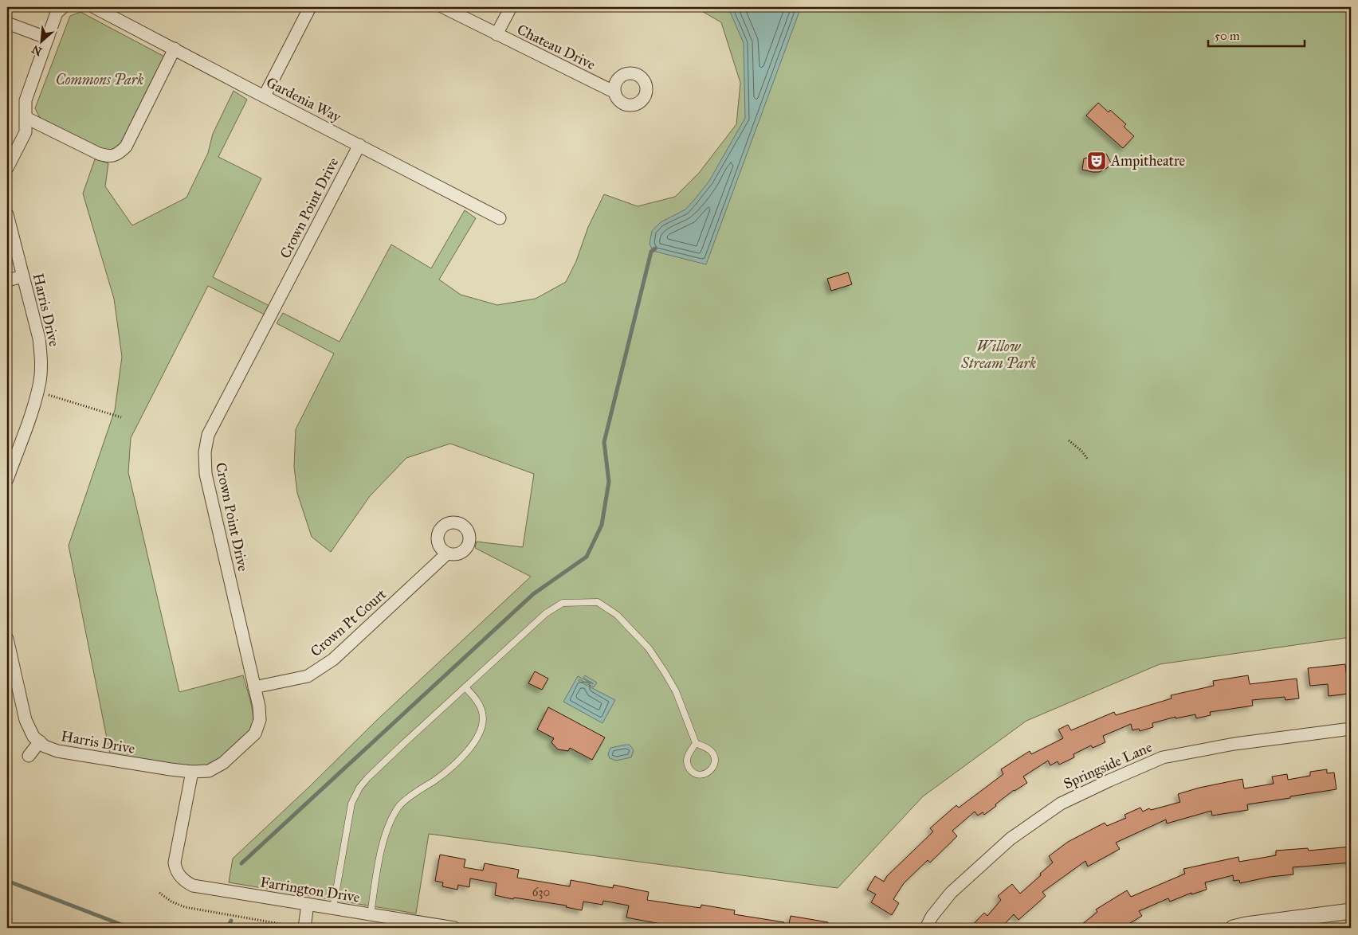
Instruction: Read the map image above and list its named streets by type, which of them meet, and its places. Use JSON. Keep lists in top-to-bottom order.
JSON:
{
  "streets": {
    "street": [
      "Chateau Drive",
      "Gardenia Way",
      "Crown Point Drive",
      "Harris Drive",
      "Crown Pt Court",
      "Springside Lane",
      "Farrington Drive"
    ]
  },
  "crossings": [
    ["Gardenia Way", "Crown Point Drive"],
    ["Crown Point Drive", "Harris Drive"],
    ["Crown Point Drive", "Crown Pt Court"],
    ["Crown Point Drive", "Farrington Drive"],
    ["Harris Drive", "Farrington Drive"]
  ],
  "parks": ["Commons Park", "Willow Stream Park"],
  "places": {
    "theatre": ["Ampitheatre"]
  },
  "house_numbers": ["630"],
  "scale_bar": "50 m",
  "north": "bottom left"
}
